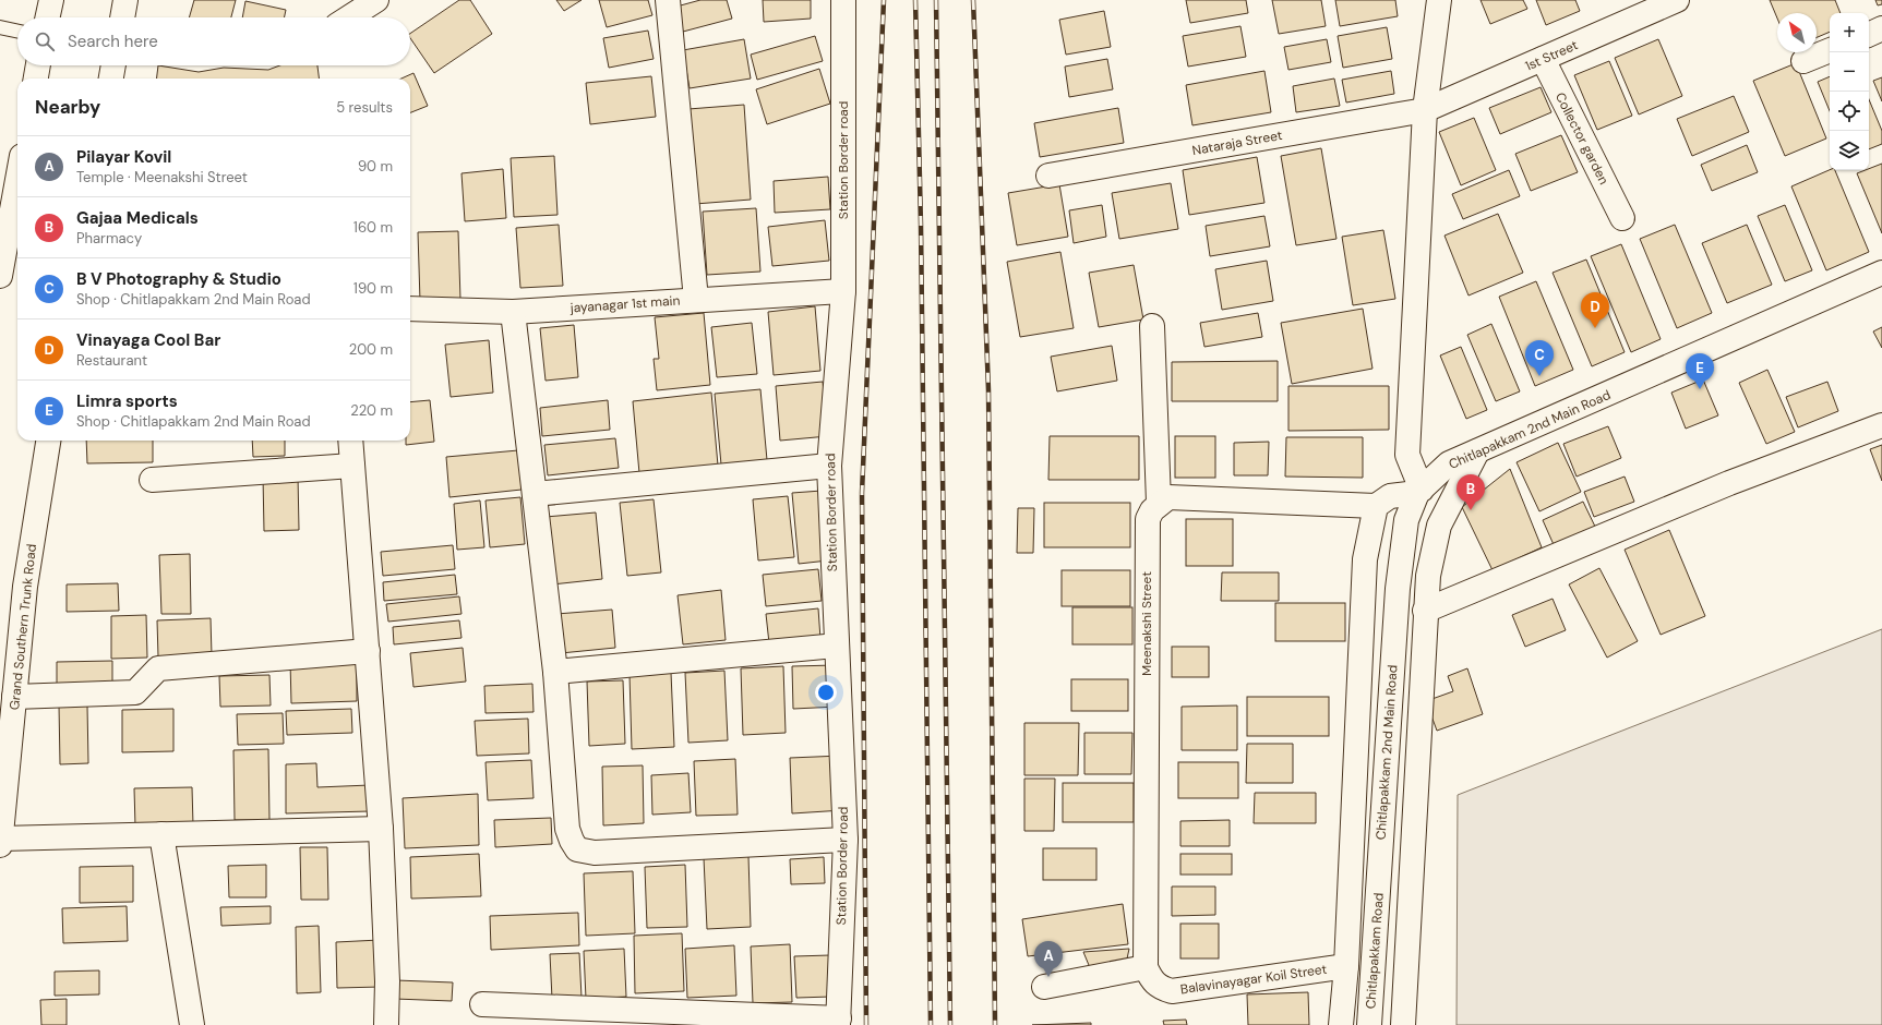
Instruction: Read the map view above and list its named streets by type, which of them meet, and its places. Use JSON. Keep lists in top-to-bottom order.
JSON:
{
  "streets": {
    "street": [
      "1st Street",
      "Collector garden",
      "Nataraja Street",
      "Station Border road",
      "jayanagar 1st main",
      "Chitlapakkam 2nd Main Road",
      "Meenakshi Street",
      "Grand Southern Trunk Road",
      "Chitlapakkam Road",
      "Balavinayagar Koil Street"
    ]
  },
  "crossings": [
    ["1st Street", "Collector garden"],
    ["1st Street", "Nataraja Street"],
    ["Station Border road", "jayanagar 1st main"],
    ["Chitlapakkam 2nd Main Road", "Chitlapakkam Road"],
    ["Meenakshi Street", "Balavinayagar Koil Street"]
  ],
  "north": "top left",
  "page": {
    "map_buttons": ["+", "−"],
    "search": "Search here",
    "heading": ["Nearby", "5 results"],
    "list": [
      {
        "mark": "A",
        "name": "Pilayar Kovil",
        "note": "Temple · Meenakshi Street",
        "value": "90 m"
      },
      {
        "mark": "B",
        "name": "Gajaa Medicals",
        "note": "Pharmacy",
        "value": "160 m"
      },
      {
        "mark": "C",
        "name": "B V Photography & Studio",
        "note": "Shop · Chitlapakkam 2nd Main Road",
        "value": "190 m"
      },
      {
        "mark": "D",
        "name": "Vinayaga Cool Bar",
        "note": "Restaurant",
        "value": "200 m"
      },
      {
        "mark": "E",
        "name": "Limra sports",
        "note": "Shop · Chitlapakkam 2nd Main Road",
        "value": "220 m"
      }
    ],
    "pins": [
      "D",
      "C",
      "E",
      "B",
      "A"
    ]
  }
}
